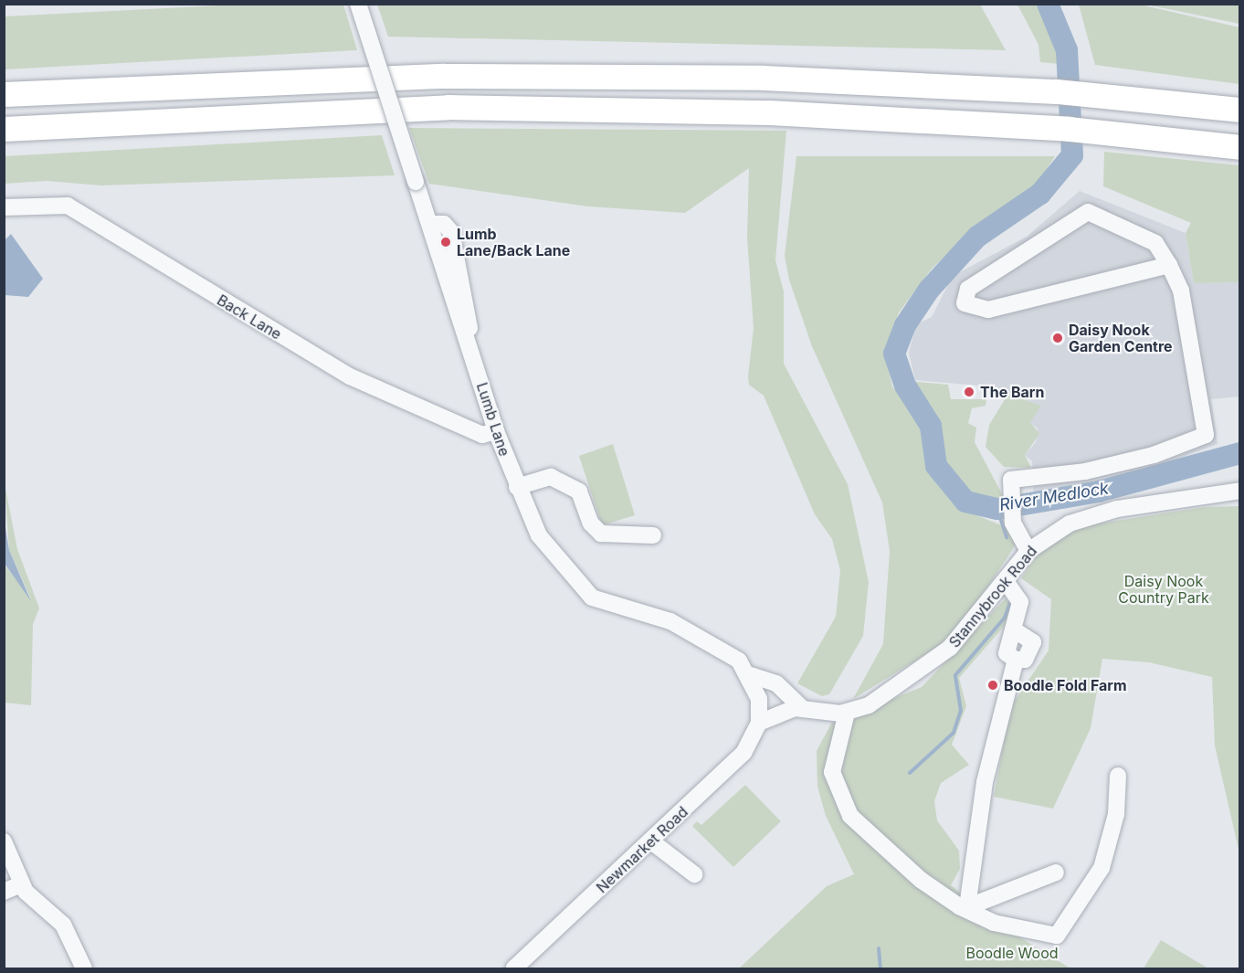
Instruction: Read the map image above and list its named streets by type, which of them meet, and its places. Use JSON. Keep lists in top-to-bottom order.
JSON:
{
  "streets": {
    "street": [
      "Back Lane",
      "Lumb Lane",
      "Stannybrook Road",
      "Newmarket Road"
    ]
  },
  "crossings": [
    ["Back Lane", "Lumb Lane"],
    ["Lumb Lane", "Stannybrook Road"],
    ["Lumb Lane", "Newmarket Road"],
    ["Stannybrook Road", "Newmarket Road"]
  ],
  "water": ["River Medlock"],
  "parks": ["Daisy Nook Country Park", "Boodle Wood"],
  "places": [
    "Lumb Lane/Back Lane",
    "Daisy Nook Garden Centre",
    "The Barn",
    "Boodle Fold Farm"
  ]
}
